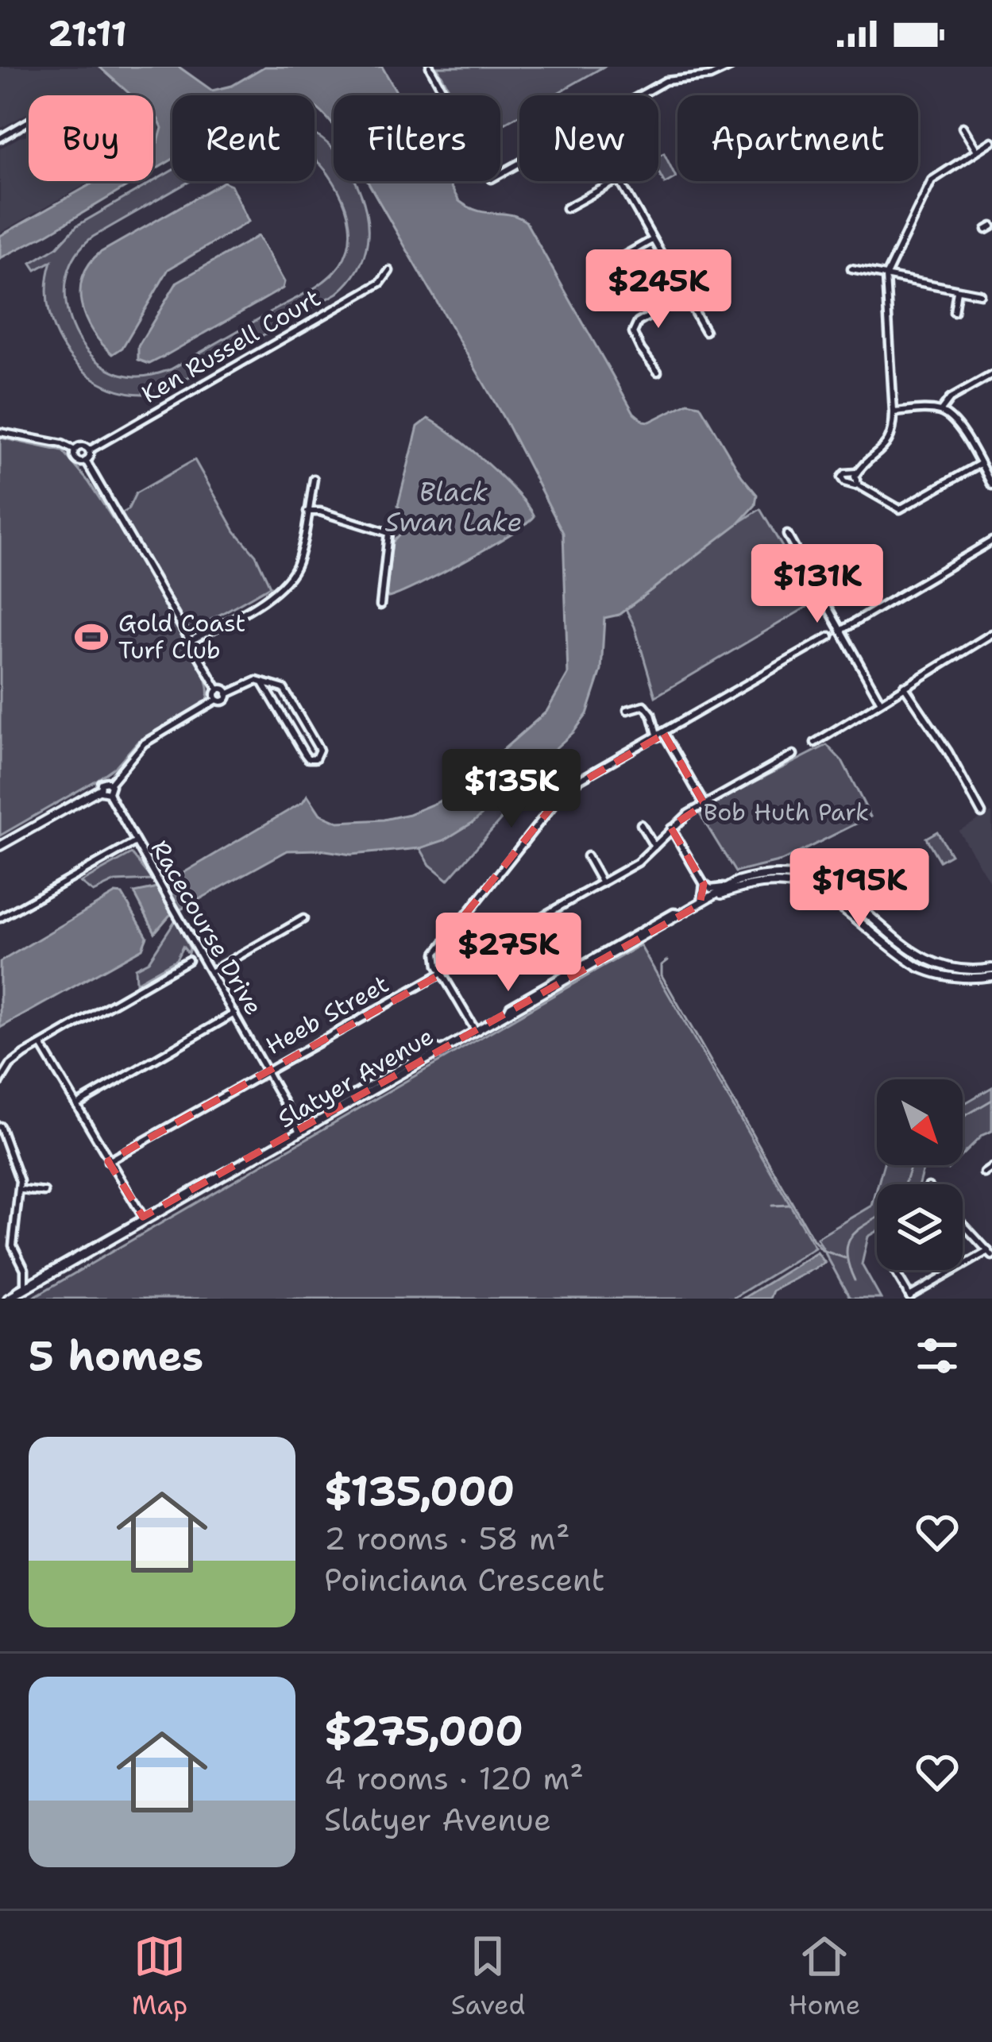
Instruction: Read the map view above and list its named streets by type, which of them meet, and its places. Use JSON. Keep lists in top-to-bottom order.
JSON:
{
  "streets": {
    "main road": ["Slatyer Avenue"],
    "street": ["Ken Russell Court", "Racecourse Drive", "Heeb Street"]
  },
  "crossings": [
    ["Racecourse Drive", "Heeb Street"],
    ["Racecourse Drive", "Slatyer Avenue"]
  ],
  "water": ["Black Swan Lake"],
  "parks": ["Bob Huth Park"],
  "places": {
    "sports": ["Gold Coast Turf Club"]
  },
  "north": "bottom right",
  "page": {
    "status": "21:11",
    "chip": [
      "Buy",
      "Rent",
      "Filters",
      "New",
      "Apartment"
    ],
    "price": [
      "$245K",
      "$131K",
      "$135K",
      "$195K",
      "$275K"
    ],
    "heading": "5 homes",
    "list": [
      {
        "name": "$135,000",
        "note": "2 rooms · 58 m² · Poinciana Crescent"
      },
      {
        "name": "$275,000",
        "note": "4 rooms · 120 m² · Slatyer Avenue"
      }
    ],
    "tabs": ["Map", "Saved", "Home"]
  }
}
